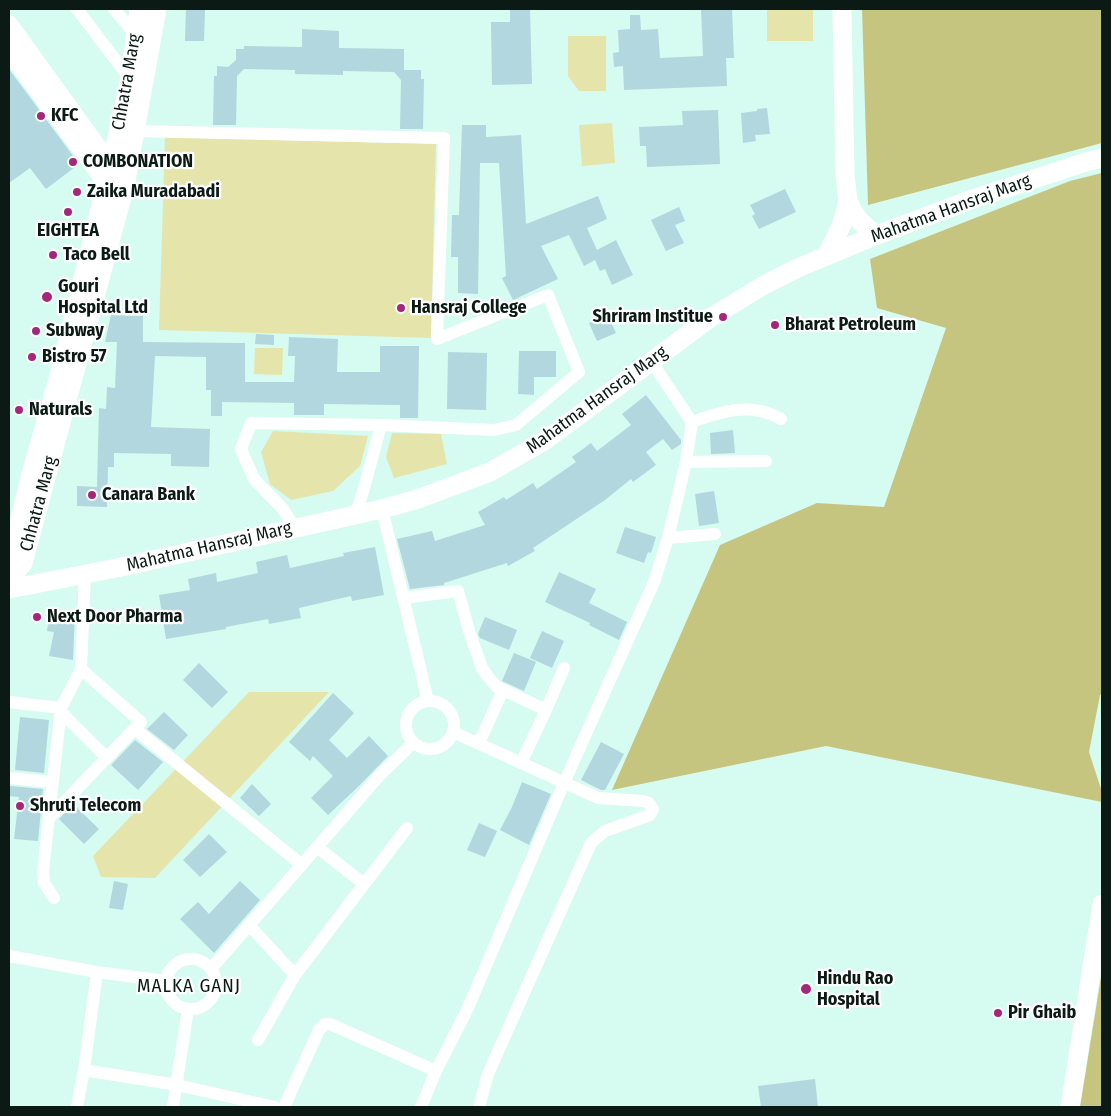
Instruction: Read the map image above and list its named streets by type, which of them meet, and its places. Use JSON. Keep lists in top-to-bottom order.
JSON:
{
  "streets": {
    "street": ["Chhatra Marg", "Mahatma Hansraj Marg"]
  },
  "crossings": [
    ["Chhatra Marg", "Mahatma Hansraj Marg"]
  ],
  "districts": ["MALKA GANJ"],
  "places": [
    "KFC",
    "COMBONATION",
    "Zaika Muradabadi",
    "EIGHTEA",
    "Taco Bell",
    "Gouri Hospital Ltd",
    "Hansraj College",
    "Shriram Institue",
    "Bharat Petroleum",
    "Subway",
    "Bistro 57",
    "Naturals",
    "Canara Bank",
    "Next Door Pharma",
    "Shruti Telecom",
    "Hindu Rao Hospital",
    "Pir Ghaib"
  ]
}
